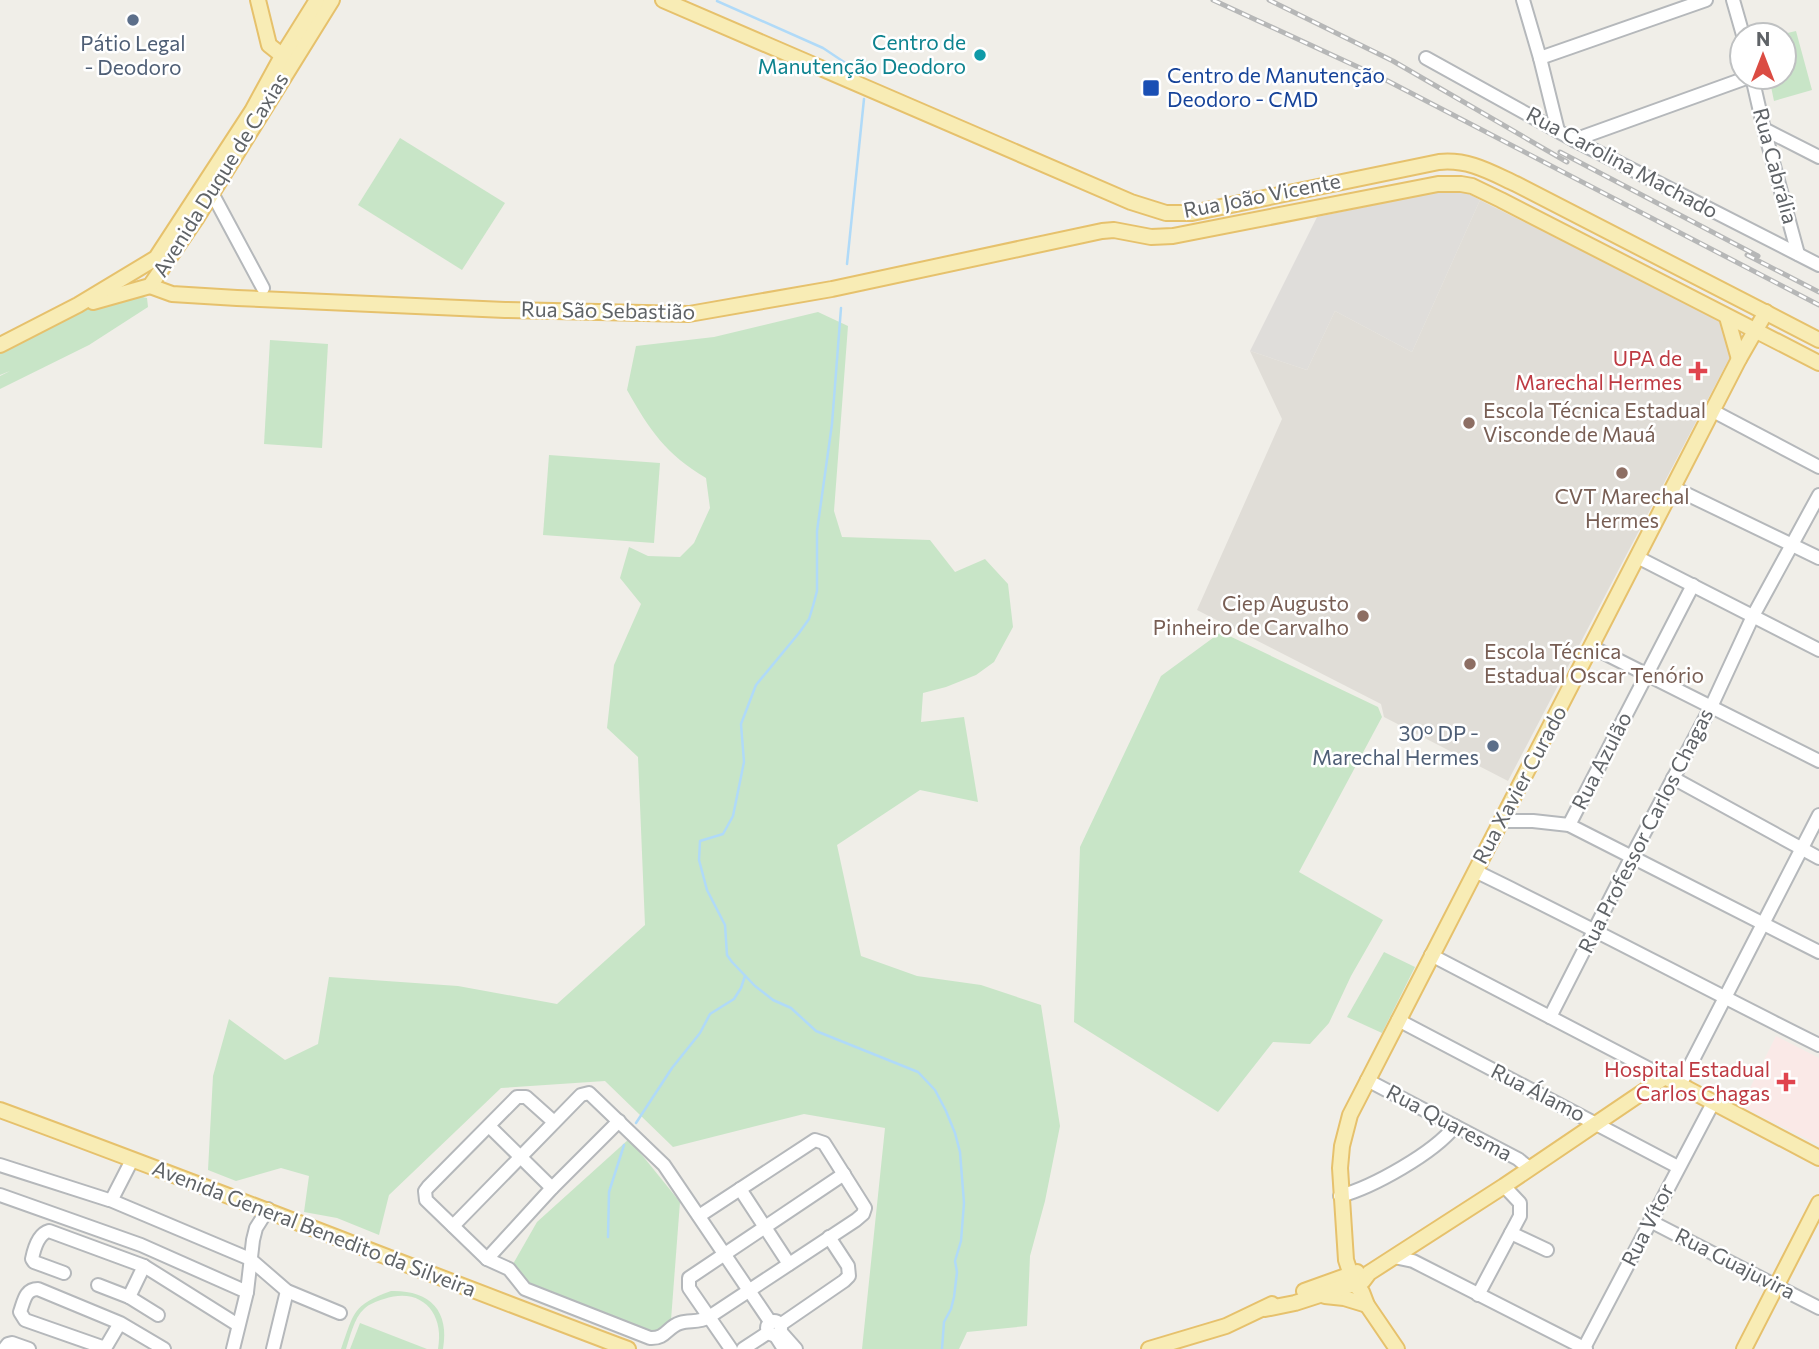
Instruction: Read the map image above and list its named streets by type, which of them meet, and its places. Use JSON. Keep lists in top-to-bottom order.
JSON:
{
  "streets": {
    "main road": [
      "Avenida Duque de Caxias",
      "Rua João Vicente",
      "Rua São Sebastião",
      "Rua Xavier Curado",
      "Avenida General Benedito da Silveira"
    ],
    "street": [
      "Rua Carolina Machado",
      "Rua Cabrália",
      "Rua Azulão",
      "Rua Professor Carlos Chagas",
      "Rua Álamo",
      "Rua Quaresma",
      "Rua Vítor",
      "Rua Guajuvira"
    ]
  },
  "crossings": [
    ["Rua Carolina Machado", "Rua Cabrália"],
    ["Avenida Duque de Caxias", "Rua São Sebastião"],
    ["Rua João Vicente", "Rua São Sebastião"],
    ["Rua João Vicente", "Rua Xavier Curado"],
    ["Rua Xavier Curado", "Rua Álamo"],
    ["Rua Xavier Curado", "Rua Quaresma"],
    ["Rua Álamo", "Rua Vítor"],
    ["Rua Vítor", "Rua Guajuvira"]
  ],
  "places": {
    "other": [
      "Pátio Legal - Deodoro",
      "Centro de Manutenção Deodoro",
      "Escola Técnica Estadual Visconde de Mauá",
      "CVT Marechal Hermes",
      "Ciep Augusto Pinheiro de Carvalho",
      "Escola Técnica Estadual Oscar Tenório",
      "30º DP - Marechal Hermes"
    ],
    "transit": ["Centro de Manutenção Deodoro - CMD"],
    "health": ["UPA de Marechal Hermes", "Hospital Estadual Carlos Chagas"]
  },
  "north": "top"
}
